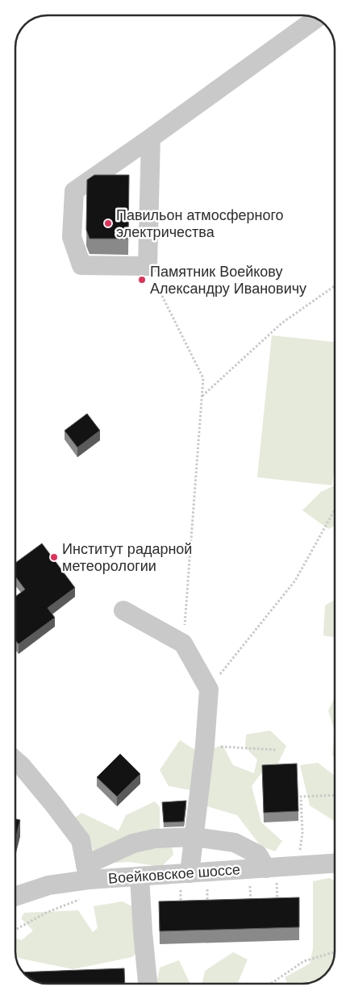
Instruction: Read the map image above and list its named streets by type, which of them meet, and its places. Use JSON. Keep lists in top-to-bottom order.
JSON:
{
  "streets": {
    "street": ["Воейковское шоссе"]
  },
  "places": ["Павильон атмосферного электричества", "Памятник Воейкову Александру Ивановичу", "Институт радарной метеорологии"]
}
